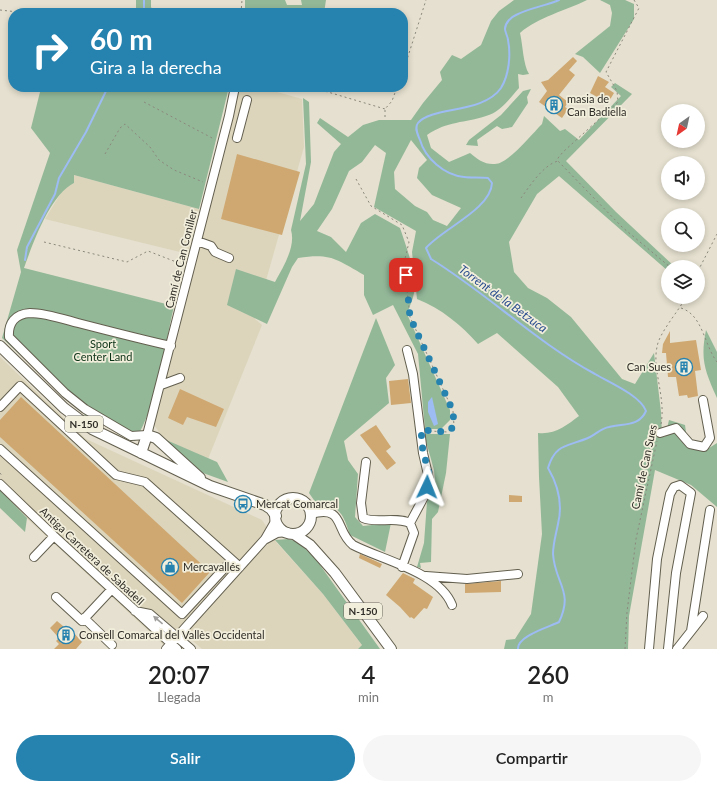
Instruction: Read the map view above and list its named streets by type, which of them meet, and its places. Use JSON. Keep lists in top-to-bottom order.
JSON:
{
  "streets": {
    "main road": ["N-150"],
    "street": ["Camí de Can Coniller", "Antiga Carretera de Sabadell"],
    "path": ["Camí de Can Sues"]
  },
  "water": ["Torrent de la Betzuca"],
  "parks": ["Sport Center Land"],
  "places": {
    "building": ["masia de Can Badiella", "Can Sues", "Consell Comarcal del Vallès Occidental"],
    "bus stop": ["Mercat Comarcal"],
    "shop": ["Mercavallés"]
  },
  "north": "bottom left",
  "page": {
    "turn": ["60 m", "Gira a la derecha"],
    "eta": [
      "20:07",
      "Llegada",
      "4",
      "min",
      "260",
      "m"
    ],
    "buttons": ["Salir", "Compartir"]
  }
}
